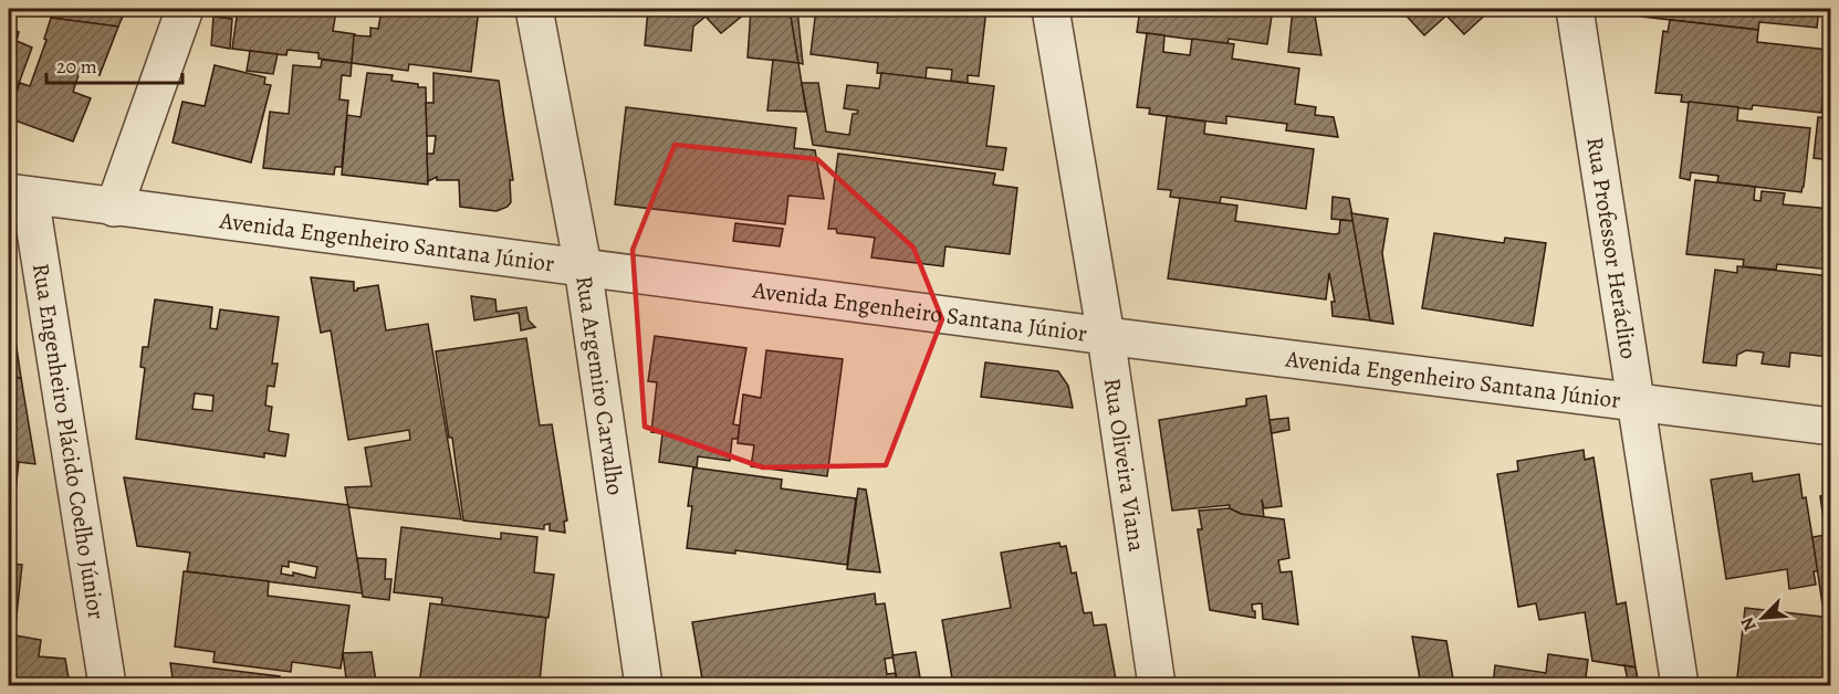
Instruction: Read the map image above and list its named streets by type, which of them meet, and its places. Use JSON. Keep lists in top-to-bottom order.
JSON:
{
  "streets": {
    "street": [
      "Avenida Engenheiro Santana Júnior",
      "Rua Professor Heráclito",
      "Rua Argemiro Carvalho",
      "Rua Engenheiro Plácido Coelho Júnior",
      "Rua Oliveira Viana"
    ]
  },
  "crossings": [
    ["Avenida Engenheiro Santana Júnior", "Rua Professor Heráclito"],
    ["Avenida Engenheiro Santana Júnior", "Rua Argemiro Carvalho"],
    ["Avenida Engenheiro Santana Júnior", "Rua Engenheiro Plácido Coelho Júnior"],
    ["Avenida Engenheiro Santana Júnior", "Rua Oliveira Viana"]
  ],
  "scale_bar": "20 m",
  "north": "bottom left"
}
